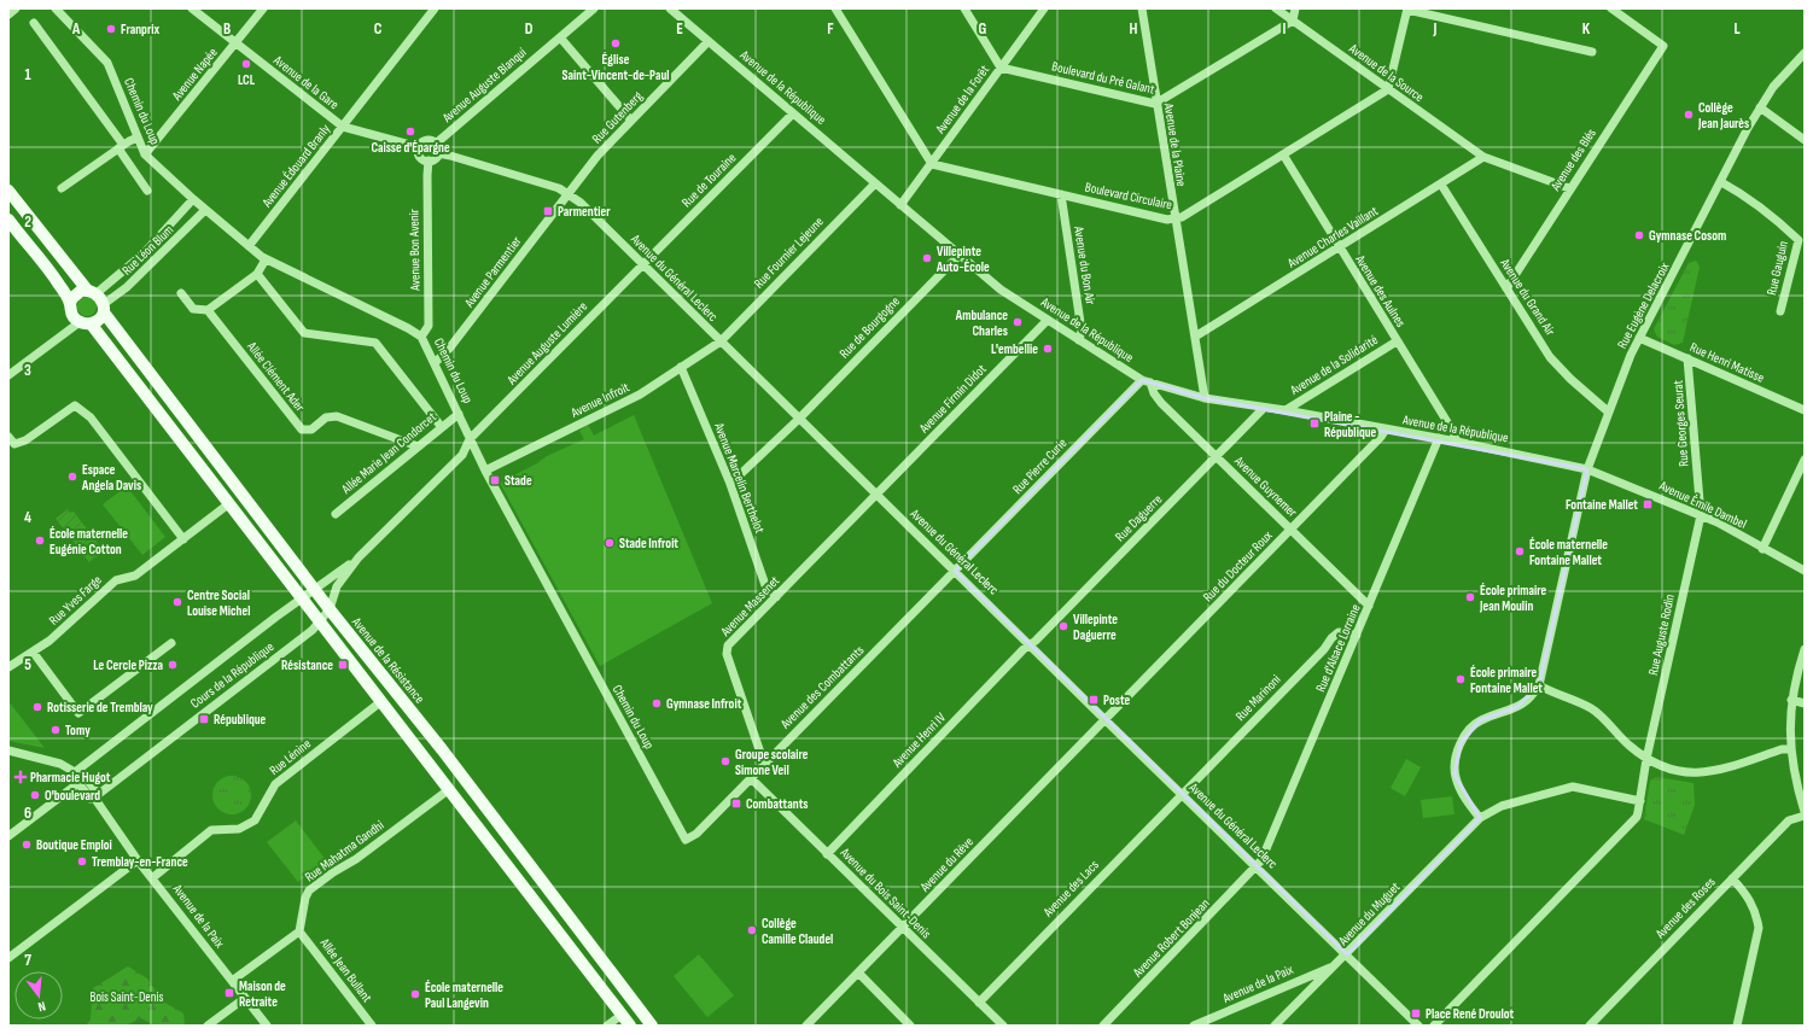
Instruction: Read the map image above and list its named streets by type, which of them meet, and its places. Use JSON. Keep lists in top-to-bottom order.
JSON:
{
  "streets": {
    "main road": ["Avenue de la Résistance"],
    "street": [
      "Avenue de la Source",
      "Avenue Napée",
      "Boulevard du Pré Galant",
      "Avenue de la Gare",
      "Avenue Auguste Blanqui",
      "Avenue de la République",
      "Avenue de la Forêt",
      "Chemin du Loup",
      "Rue Gutenberg",
      "Avenue de la Plaine",
      "Avenue des Blés",
      "Avenue Édouard Branly",
      "Rue de Touraine",
      "Boulevard Circulaire",
      "Avenue Charles Vaillant",
      "Rue Léon Blum",
      "Avenue Bon Avenir",
      "Rue Fournier Lejeune",
      "Avenue du Bon Air",
      "Rue Gauguin",
      "Avenue Parmentier",
      "Avenue du Général Leclerc",
      "Avenue des Aulnes",
      "Avenue du Grand Air",
      "Rue Eugène Delacroix",
      "Rue de Bourgogne",
      "Avenue Auguste Lumière",
      "Rue Henri Matisse",
      "Avenue de la Solidarité",
      "Allée Clément Ader",
      "Avenue Firmin Didot",
      "Avenue Infroit",
      "Rue Georges Seurat",
      "Allée Marie Jean Condorcet",
      "Rue Pierre Curie",
      "Avenue Marcelin Berthelot",
      "Avenue Guynemer",
      "Avenue Émile Dambel",
      "Rue Daguerre",
      "Rue du Docteur Roux",
      "Rue Yves Farge",
      "Avenue Massenet",
      "Rue Auguste Rodin",
      "Rue d'Alsace Lorraine",
      "Cours de la République",
      "Avenue des Combattants",
      "Rue Marinoni",
      "Avenue Henri IV",
      "Rue Lénine",
      "Rue Mahatma Gandhi",
      "Avenue du Rêve",
      "Avenue des Lacs",
      "Avenue du Bois Saint-Denis",
      "Avenue des Roses",
      "Avenue du Muguet",
      "Avenue de la Paix",
      "Avenue Robert Bonjean",
      "Allée Jean Bullant"
    ]
  },
  "crossings": [
    ["Avenue de la Source", "Boulevard du Pré Galant"],
    ["Avenue de la Source", "Avenue des Blés"],
    ["Avenue de la Source", "Boulevard Circulaire"],
    ["Avenue de la Source", "Avenue Charles Vaillant"],
    ["Avenue Napée", "Avenue de la Gare"],
    ["Avenue Napée", "Chemin du Loup"],
    ["Boulevard du Pré Galant", "Avenue de la Forêt"],
    ["Boulevard du Pré Galant", "Avenue de la Plaine"],
    ["Avenue de la Gare", "Avenue Auguste Blanqui"],
    ["Avenue de la Gare", "Avenue Édouard Branly"],
    ["Avenue de la Gare", "Avenue Bon Avenir"],
    ["Avenue de la Gare", "Avenue du Général Leclerc"],
    ["Avenue Auguste Blanqui", "Avenue Bon Avenir"],
    ["Avenue Auguste Blanqui", "Avenue du Général Leclerc"],
    ["Avenue de la République", "Avenue de la Forêt"],
    ["Avenue de la République", "Rue Gutenberg"],
    ["Avenue de la République", "Avenue de la Plaine"],
    ["Avenue de la République", "Rue de Touraine"],
    ["Avenue de la République", "Rue Fournier Lejeune"],
    ["Avenue de la République", "Avenue du Bon Air"],
    ["Avenue de la République", "Avenue des Aulnes"],
    ["Avenue de la République", "Rue Eugène Delacroix"],
    ["Avenue de la République", "Rue de Bourgogne"],
    ["Avenue de la République", "Avenue de la Solidarité"],
    ["Avenue de la République", "Avenue Firmin Didot"],
    ["Avenue de la République", "Rue Pierre Curie"],
    ["Avenue de la République", "Avenue Guynemer"],
    ["Avenue de la République", "Avenue Émile Dambel"],
    ["Avenue de la République", "Rue Daguerre"],
    ["Avenue de la République", "Rue du Docteur Roux"],
    ["Avenue de la République", "Rue d'Alsace Lorraine"],
    ["Avenue de la Forêt", "Boulevard Circulaire"],
    ["Chemin du Loup", "Avenue Édouard Branly"],
    ["Chemin du Loup", "Rue Léon Blum"],
    ["Chemin du Loup", "Avenue Bon Avenir"],
    ["Chemin du Loup", "Avenue Parmentier"],
    ["Chemin du Loup", "Avenue Auguste Lumière"],
    ["Chemin du Loup", "Avenue Infroit"],
    ["Chemin du Loup", "Allée Marie Jean Condorcet"],
    ["Chemin du Loup", "Cours de la République"],
    ["Chemin du Loup", "Avenue des Combattants"],
    ["Rue Gutenberg", "Avenue Parmentier"],
    ["Rue Gutenberg", "Avenue du Général Leclerc"],
    ["Avenue de la Plaine", "Boulevard Circulaire"],
    ["Avenue de la Plaine", "Avenue Charles Vaillant"],
    ["Avenue des Blés", "Avenue du Grand Air"],
    ["Rue de Touraine", "Avenue du Général Leclerc"],
    ["Rue de Touraine", "Avenue Auguste Lumière"],
    ["Boulevard Circulaire", "Avenue du Bon Air"],
    ["Boulevard Circulaire", "Avenue des Aulnes"],
    ["Avenue Charles Vaillant", "Avenue des Aulnes"],
    ["Avenue Charles Vaillant", "Avenue du Grand Air"],
    ["Rue Léon Blum", "Avenue de la Résistance"],
    ["Avenue Bon Avenir", "Avenue du Général Leclerc"],
    ["Rue Fournier Lejeune", "Avenue du Général Leclerc"],
    ["Rue Fournier Lejeune", "Avenue Infroit"],
    ["Rue Gauguin", "Rue Eugène Delacroix"],
    ["Avenue Parmentier", "Avenue du Général Leclerc"],
    ["Avenue du Général Leclerc", "Rue de Bourgogne"],
    ["Avenue du Général Leclerc", "Avenue Auguste Lumière"],
    ["Avenue du Général Leclerc", "Avenue Firmin Didot"],
    ["Avenue du Général Leclerc", "Avenue Infroit"],
    ["Avenue du Général Leclerc", "Rue Pierre Curie"],
    ["Avenue du Général Leclerc", "Rue Daguerre"],
    ["Avenue du Général Leclerc", "Rue du Docteur Roux"],
    ["Avenue du Général Leclerc", "Avenue Massenet"],
    ["Avenue du Général Leclerc", "Rue d'Alsace Lorraine"],
    ["Avenue du Général Leclerc", "Avenue des Combattants"],
    ["Avenue du Général Leclerc", "Rue Marinoni"],
    ["Avenue du Général Leclerc", "Avenue Henri IV"],
    ["Avenue du Général Leclerc", "Avenue du Rêve"],
    ["Avenue du Général Leclerc", "Avenue des Lacs"],
    ["Avenue du Général Leclerc", "Avenue du Muguet"],
    ["Avenue du Général Leclerc", "Avenue Robert Bonjean"],
    ["Avenue des Aulnes", "Avenue de la Solidarité"],
    ["Avenue du Grand Air", "Rue Eugène Delacroix"],
    ["Rue Eugène Delacroix", "Rue Henri Matisse"],
    ["Rue Eugène Delacroix", "Avenue Émile Dambel"],
    ["Rue de Bourgogne", "Avenue Marcelin Berthelot"],
    ["Avenue Auguste Lumière", "Cours de la République"],
    ["Rue Henri Matisse", "Rue Georges Seurat"],
    ["Allée Clément Ader", "Allée Marie Jean Condorcet"],
    ["Avenue Firmin Didot", "Avenue Massenet"],
    ["Avenue Infroit", "Avenue Marcelin Berthelot"],
    ["Rue Georges Seurat", "Avenue Émile Dambel"],
    ["Rue Georges Seurat", "Rue Auguste Rodin"],
    ["Rue Pierre Curie", "Avenue Guynemer"],
    ["Rue Pierre Curie", "Avenue des Combattants"],
    ["Avenue Marcelin Berthelot", "Avenue Massenet"],
    ["Avenue Guynemer", "Rue Daguerre"],
    ["Avenue Guynemer", "Rue du Docteur Roux"],
    ["Avenue Guynemer", "Rue d'Alsace Lorraine"],
    ["Avenue Émile Dambel", "Rue Auguste Rodin"],
    ["Rue Daguerre", "Avenue Henri IV"],
    ["Rue du Docteur Roux", "Avenue du Rêve"],
    ["Avenue Massenet", "Avenue des Combattants"],
    ["Rue Auguste Rodin", "Avenue du Muguet"],
    ["Rue d'Alsace Lorraine", "Rue Marinoni"],
    ["Rue d'Alsace Lorraine", "Avenue Robert Bonjean"],
    ["Avenue de la Résistance", "Cours de la République"],
    ["Cours de la République", "Avenue de la Paix"],
    ["Avenue des Combattants", "Avenue du Bois Saint-Denis"],
    ["Rue Marinoni", "Avenue des Lacs"],
    ["Avenue Henri IV", "Avenue du Bois Saint-Denis"],
    ["Rue Lénine", "Avenue de la Paix"],
    ["Rue Mahatma Gandhi", "Allée Jean Bullant"],
    ["Avenue du Rêve", "Avenue du Bois Saint-Denis"],
    ["Avenue des Lacs", "Avenue du Bois Saint-Denis"],
    ["Avenue du Muguet", "Avenue de la Paix"]
  ],
  "parks": ["Bois Saint-Denis"],
  "places": {
    "other": [
      "Franprix",
      "Église Saint-Vincent-de-Paul",
      "LCL",
      "Collège Jean Jaurès",
      "Caisse d'Épargne",
      "Gymnase Cosom",
      "Villepinte Auto-École",
      "Ambulance Charles",
      "L'embellie",
      "Espace Angela Davis",
      "École maternelle Eugénie Cotton",
      "Stade Infroit",
      "École maternelle Fontaine Mallet",
      "École primaire Jean Moulin",
      "Centre Social Louise Michel",
      "Villepinte Daguerre",
      "Le Cercle Pizza",
      "École primaire Fontaine Mallet",
      "Gymnase Infroit",
      "Rotisserie de Tremblay",
      "Tomy",
      "Groupe scolaire Simone Veil",
      "O'boulevard",
      "Boutique Emploi",
      "Tremblay-en-France",
      "Collège Camille Claudel",
      "École maternelle Paul Langevin"
    ],
    "transit": [
      "Parmentier",
      "Plaine - République",
      "Stade",
      "Fontaine Mallet",
      "Résistance",
      "Poste",
      "République",
      "Combattants",
      "Maison de Retraite",
      "Place René Droulot"
    ],
    "health": ["Pharmacie Hugot"]
  },
  "north": "bottom",
  "grid": {
    "columns": [
      "A",
      "B",
      "C",
      "D",
      "E",
      "F",
      "G",
      "H",
      "I",
      "J",
      "K",
      "L"
    ],
    "rows": [
      "1",
      "2",
      "3",
      "4",
      "5",
      "6",
      "7"
    ]
  }
}
